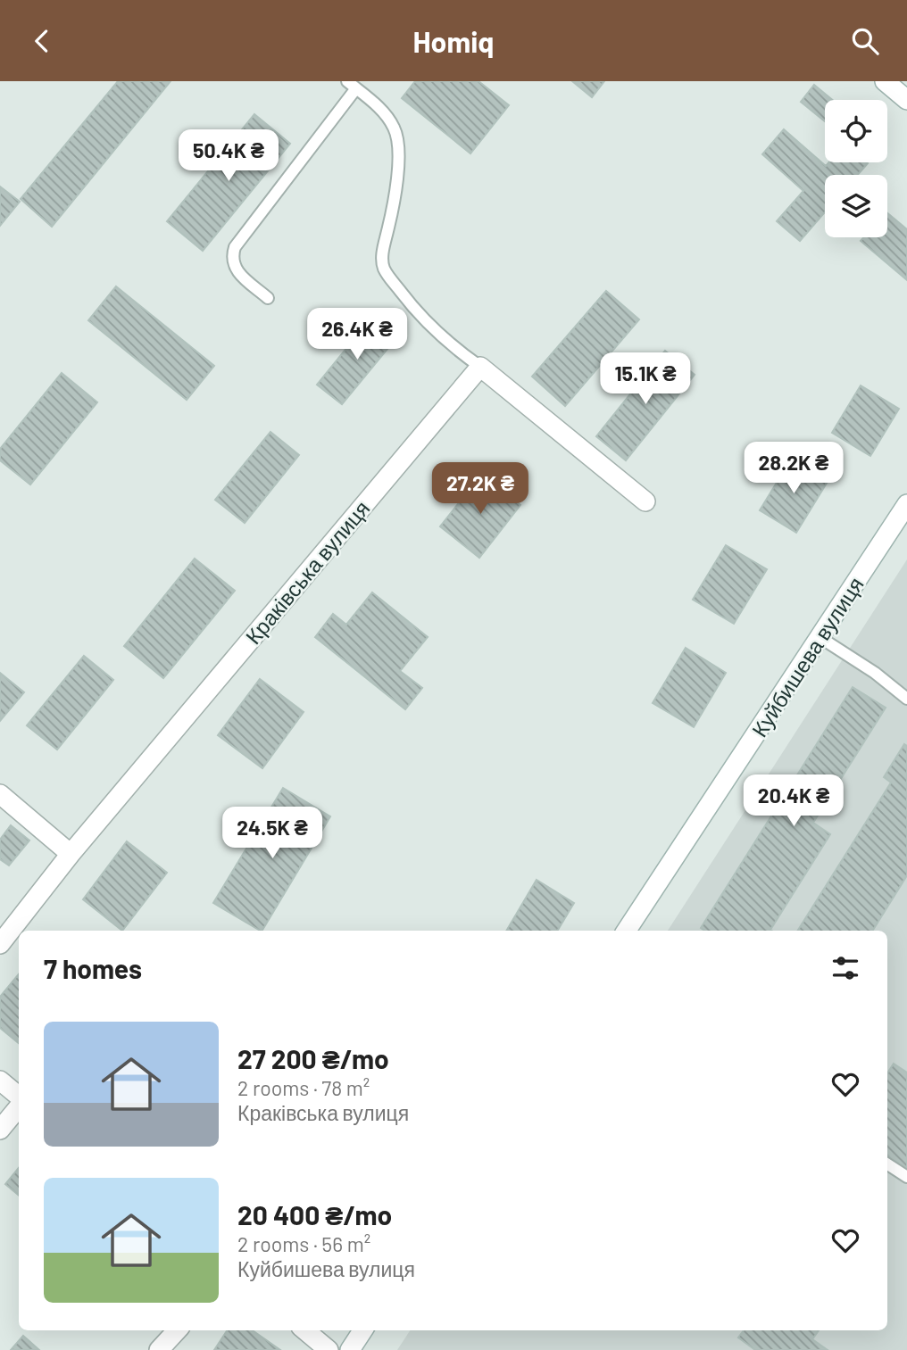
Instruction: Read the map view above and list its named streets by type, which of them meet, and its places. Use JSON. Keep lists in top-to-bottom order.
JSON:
{
  "streets": {
    "street": ["Краківська вулиця", "Куйбишева вулиця"]
  },
  "page": {
    "header": "Homiq",
    "price": [
      "50.4K ₴",
      "26.4K ₴",
      "15.1K ₴",
      "28.2K ₴",
      "27.2K ₴",
      "20.4K ₴",
      "24.5K ₴"
    ],
    "heading": "7 homes",
    "list": [
      {
        "name": "27 200 ₴/mo",
        "note": "2 rooms · 78 m² · Краківська вулиця"
      },
      {
        "name": "20 400 ₴/mo",
        "note": "2 rooms · 56 m² · Куйбишева вулиця"
      }
    ]
  }
}
